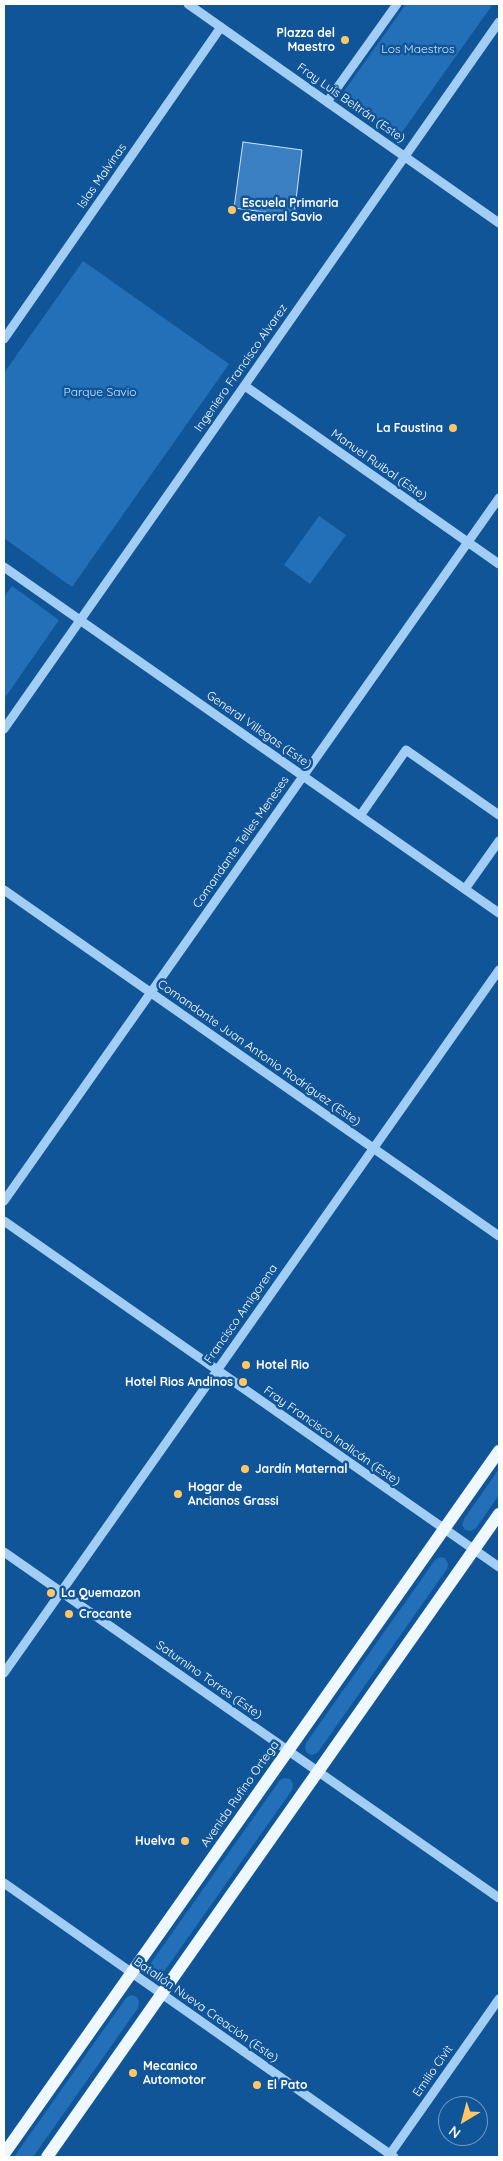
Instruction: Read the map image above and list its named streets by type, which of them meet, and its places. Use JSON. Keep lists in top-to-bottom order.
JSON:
{
  "streets": {
    "main road": ["Avenida Rufino Ortega"],
    "street": [
      "Fray Luis Beltrán (Este)",
      "Islas Malvinas",
      "Ingeniero Francisco Alvarez",
      "Manuel Ruibal (Este)",
      "General Villegas (Este)",
      "Comandante Telles Meneses",
      "Comandante Juan Antonio Rodríguez (Este)",
      "Francisco Amigorena",
      "Fray Francisco Inalicán (Este)",
      "Saturnino Torres (Este)",
      "Batallón Nueva Creación (Este)",
      "Emilio Civit"
    ]
  },
  "crossings": [
    ["Fray Luis Beltrán (Este)", "Islas Malvinas"],
    ["Fray Luis Beltrán (Este)", "Ingeniero Francisco Alvarez"],
    ["Ingeniero Francisco Alvarez", "Manuel Ruibal (Este)"],
    ["Ingeniero Francisco Alvarez", "General Villegas (Este)"],
    ["Manuel Ruibal (Este)", "Comandante Telles Meneses"],
    ["General Villegas (Este)", "Comandante Telles Meneses"],
    ["Comandante Telles Meneses", "Comandante Juan Antonio Rodríguez (Este)"],
    ["Comandante Juan Antonio Rodríguez (Este)", "Francisco Amigorena"],
    ["Francisco Amigorena", "Fray Francisco Inalicán (Este)"],
    ["Francisco Amigorena", "Saturnino Torres (Este)"],
    ["Fray Francisco Inalicán (Este)", "Avenida Rufino Ortega"],
    ["Saturnino Torres (Este)", "Avenida Rufino Ortega"],
    ["Avenida Rufino Ortega", "Batallón Nueva Creación (Este)"],
    ["Batallón Nueva Creación (Este)", "Emilio Civit"]
  ],
  "parks": ["Los Maestros", "Parque Savio"],
  "places": [
    "Plazza del Maestro",
    "Escuela Primaria General Savio",
    "La Faustina",
    "Hotel Rio",
    "Hotel Rios Andinos",
    "Jardín Maternal",
    "Hogar de Ancianos Grassi",
    "La Quemazon",
    "Crocante",
    "Huelva",
    "Mecanico Automotor",
    "El Pato"
  ],
  "north": "bottom left"
}
